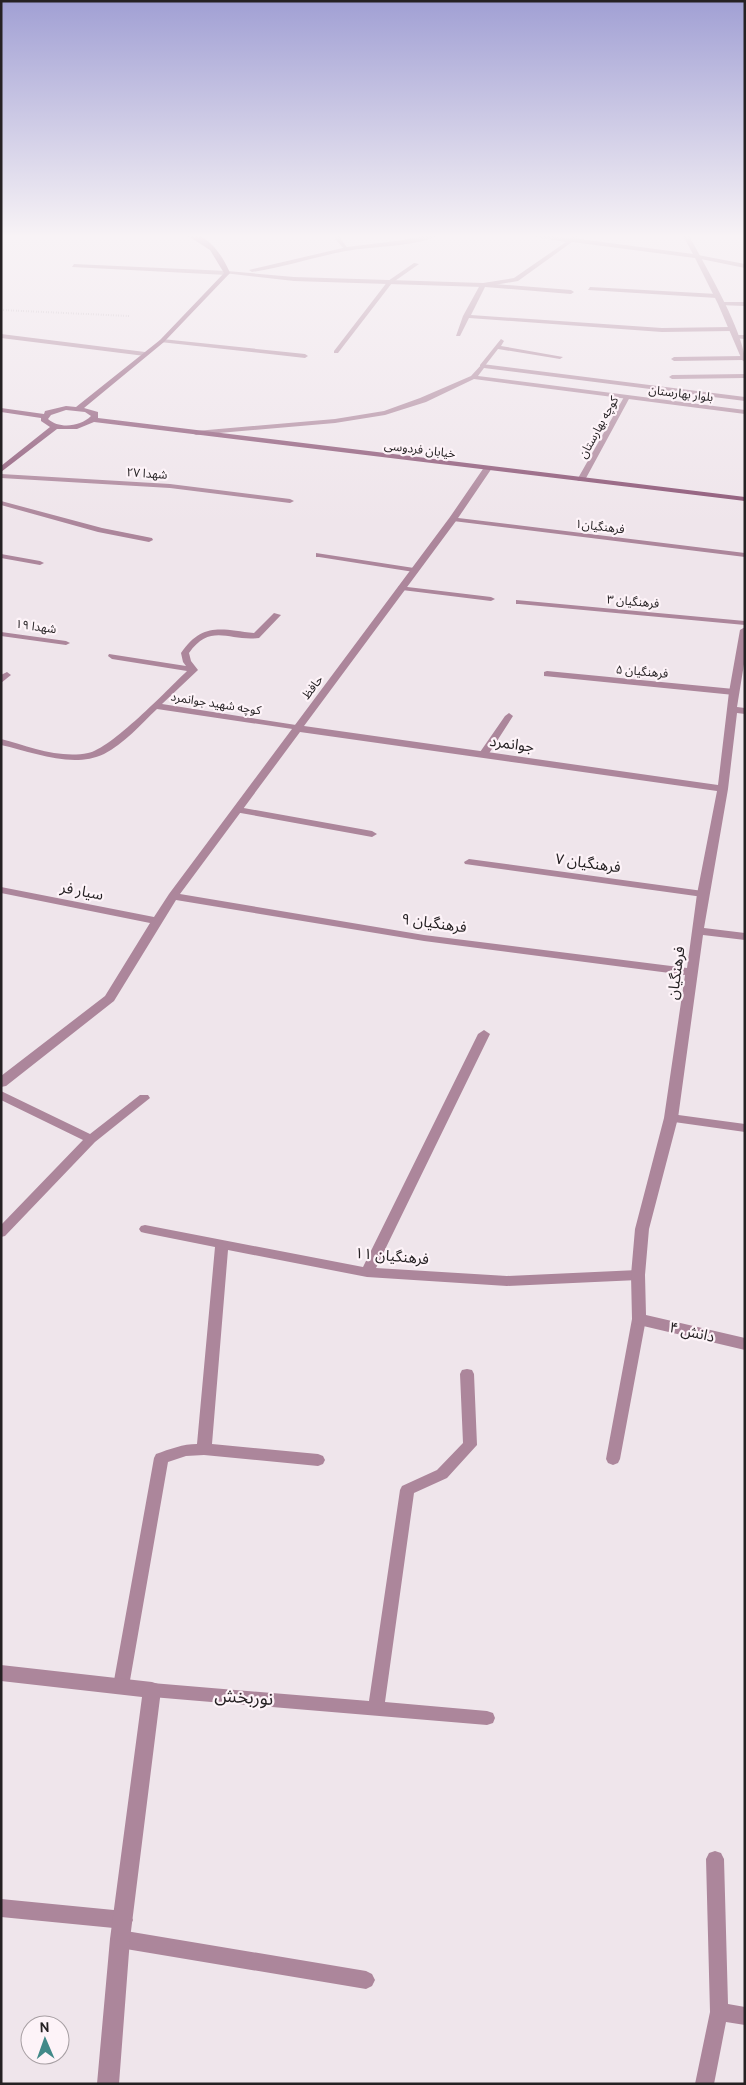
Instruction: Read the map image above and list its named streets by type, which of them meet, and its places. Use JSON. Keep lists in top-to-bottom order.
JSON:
{
  "streets": {
    "main road": ["خیابان فردوسی"],
    "street": [
      "بلوار بهارستان",
      "کوچه بهارستان",
      "حافظ",
      "جوانمرد",
      "سیار فر",
      "فرهنگیان ۹",
      "فرهنگیان",
      "دانش ۴",
      "نوربخش"
    ],
    "lane": [
      "۲۷ شهدا",
      "فرهنگیان۱",
      "فرهنگیان ۳",
      "شهدا ۱۹",
      "فرهنگیان ۵",
      "کوچه شهید جوانمرد",
      "فرهنگیان ۷",
      "فرهنگیان ۱۱"
    ]
  },
  "crossings": [
    ["بلوار بهارستان", "کوچه بهارستان"],
    ["کوچه بهارستان", "خیابان فردوسی"],
    ["خیابان فردوسی", "حافظ"],
    ["فرهنگیان۱", "حافظ"],
    ["فرهنگیان ۵", "فرهنگیان"],
    ["حافظ", "کوچه شهید جوانمرد"],
    ["حافظ", "جوانمرد"],
    ["حافظ", "سیار فر"],
    ["حافظ", "فرهنگیان ۹"],
    ["کوچه شهید جوانمرد", "جوانمرد"],
    ["جوانمرد", "فرهنگیان"],
    ["فرهنگیان ۷", "فرهنگیان"],
    ["فرهنگیان ۹", "فرهنگیان"],
    ["فرهنگیان", "فرهنگیان ۱۱"],
    ["فرهنگیان", "دانش ۴"]
  ],
  "north": "top"
}
